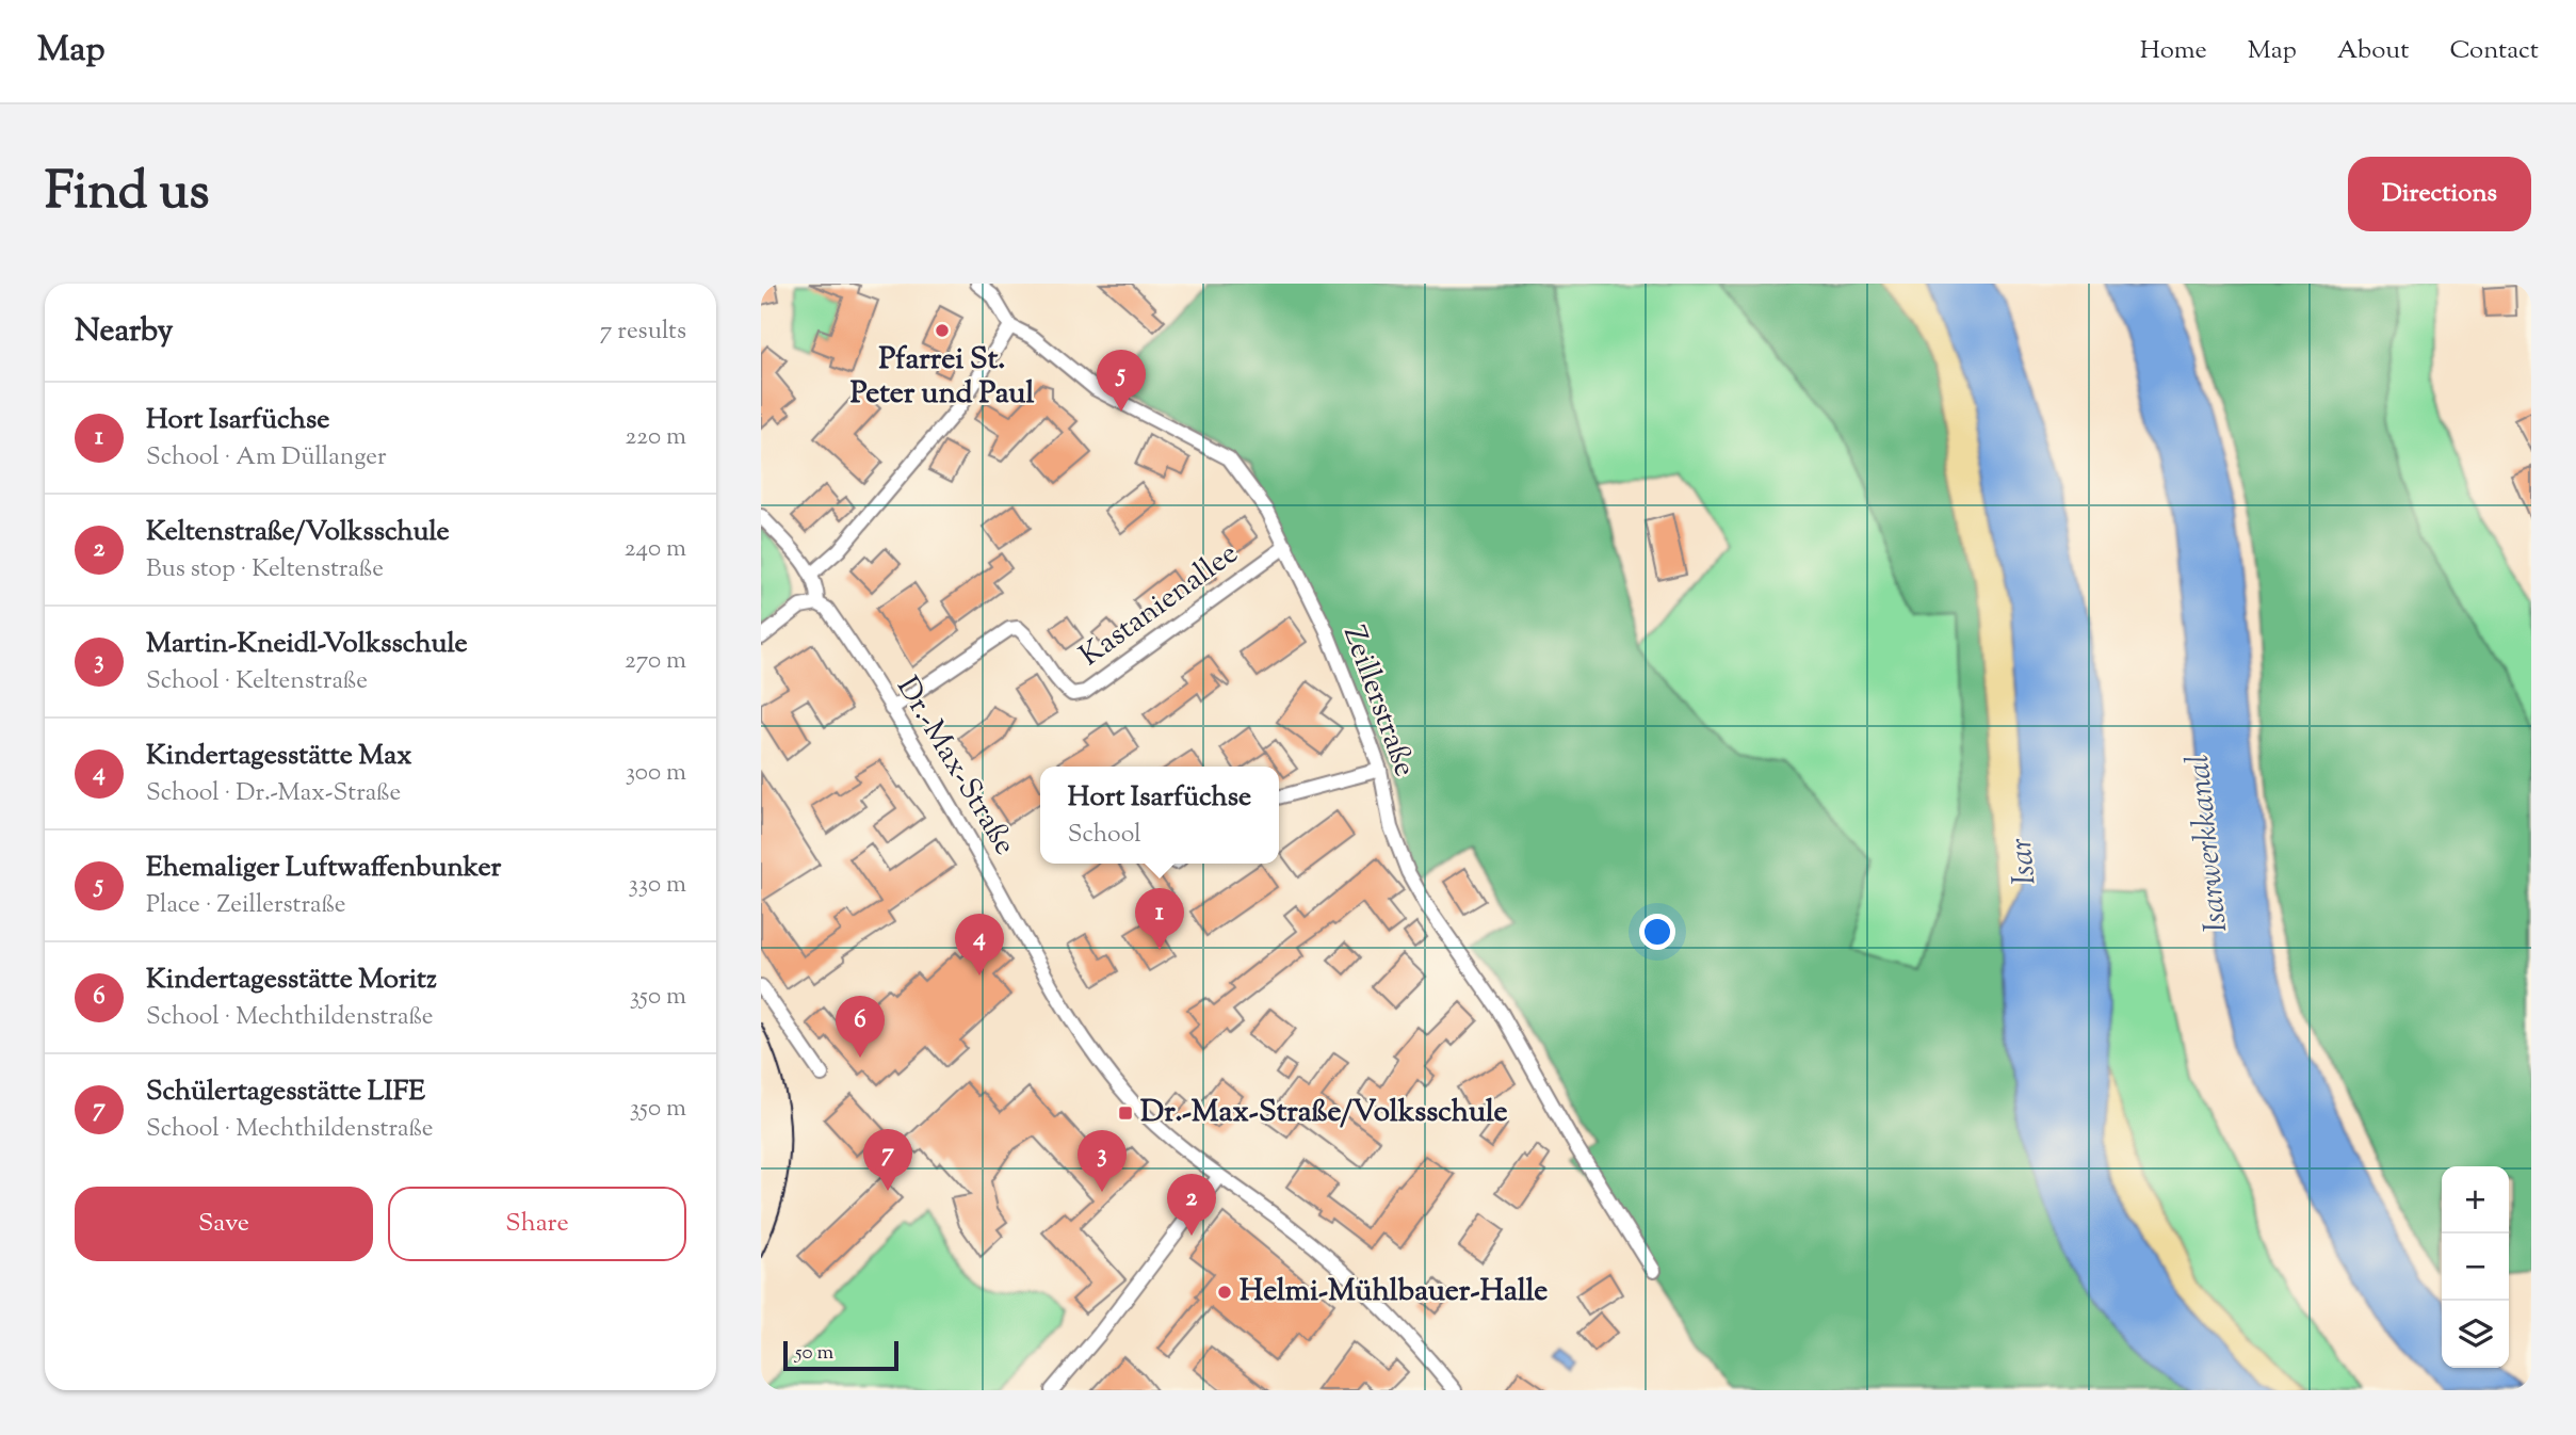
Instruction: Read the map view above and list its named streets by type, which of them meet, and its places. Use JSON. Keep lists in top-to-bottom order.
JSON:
{
  "streets": {
    "street": ["Kastanienallee", "Zeillerstraße", "Dr.-Max-Straße"]
  },
  "crossings": [
    ["Kastanienallee", "Zeillerstraße"],
    ["Kastanienallee", "Dr.-Max-Straße"]
  ],
  "water": ["Isarwerkkanal", "Isar"],
  "places": {
    "other": ["Pfarrei St. Peter und Paul", "Helmi-Mühlbauer-Halle"],
    "transit": ["Dr.-Max-Straße/Volksschule"]
  },
  "scale_bar": "50 m",
  "page": {
    "header": "Map",
    "nav": [
      "Home",
      "Map",
      "About",
      "Contact"
    ],
    "title": "Find us",
    "buttons": [
      "Directions",
      ["Save", "Share"]
    ],
    "heading": ["Nearby", "7 results"],
    "pins": [
      "5",
      "1",
      "4",
      "6",
      "7",
      "3",
      "2"
    ],
    "list": [
      {
        "mark": "1",
        "name": "Hort Isarfüchse",
        "note": "School · Am Düllanger",
        "value": "220 m"
      },
      {
        "mark": "2",
        "name": "Keltenstraße/Volksschule",
        "note": "Bus stop · Keltenstraße",
        "value": "240 m"
      },
      {
        "mark": "3",
        "name": "Martin-Kneidl-Volksschule",
        "note": "School · Keltenstraße",
        "value": "270 m"
      },
      {
        "mark": "4",
        "name": "Kindertagesstätte Max",
        "note": "School · Dr.-Max-Straße",
        "value": "300 m"
      },
      {
        "mark": "5",
        "name": "Ehemaliger Luftwaffenbunker",
        "note": "Place · Zeillerstraße",
        "value": "330 m"
      },
      {
        "mark": "6",
        "name": "Kindertagesstätte Moritz",
        "note": "School · Mechthildenstraße",
        "value": "350 m"
      },
      {
        "mark": "7",
        "name": "Schülertagesstätte LIFE",
        "note": "School · Mechthildenstraße",
        "value": "350 m"
      }
    ],
    "popup": ["Hort Isarfüchse", "School"],
    "map_buttons": ["+", "−"],
    "scale": "50 m"
  }
}
